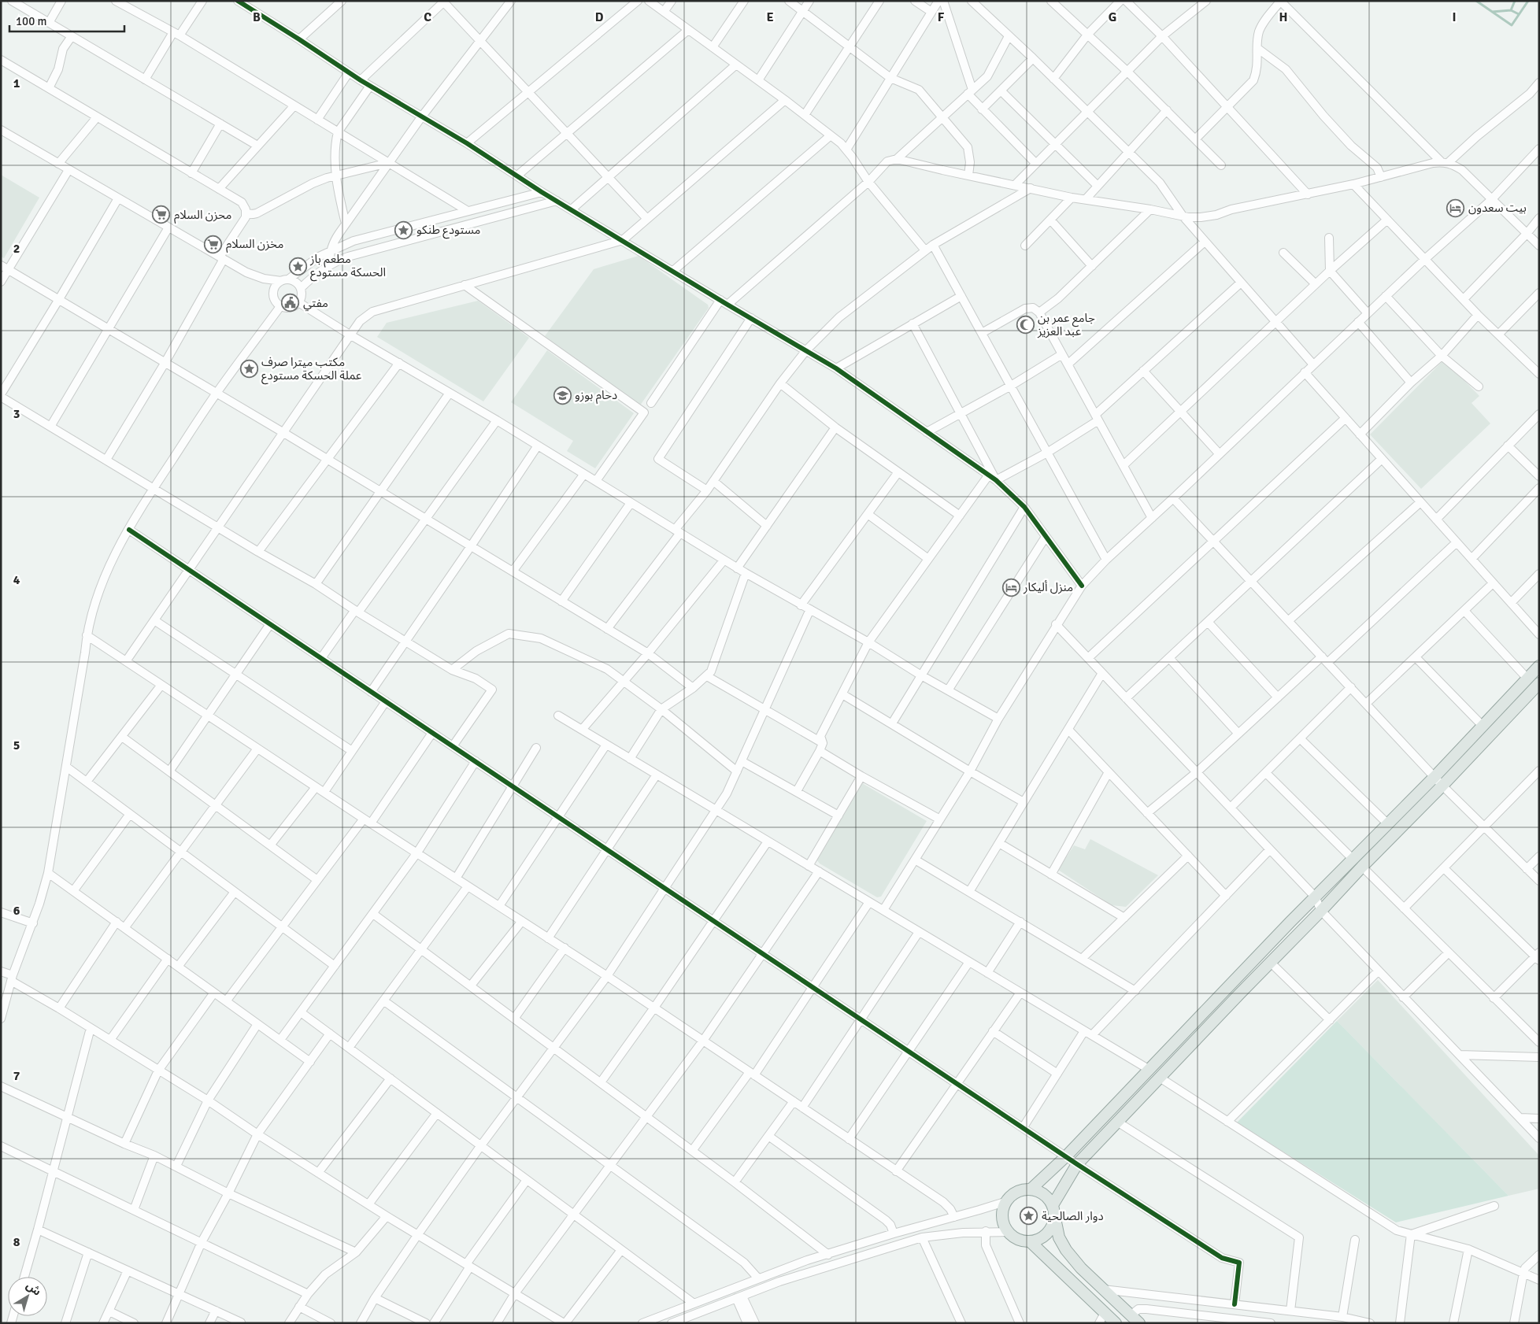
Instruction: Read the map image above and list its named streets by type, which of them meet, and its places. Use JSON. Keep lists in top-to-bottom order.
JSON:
{
  "places": {
    "hotel": ["بيت سعدون", "منزل أليكار"],
    "supermarket": ["محزن السلام", "مخزن السلام"],
    "place": [
      "مستودع طنكو",
      "مطعم باز الحسكة مستودع",
      "مكتب ميترا صرف عملة الحسكة مستودع",
      "دوار الصالحية"
    ],
    "public building": ["مفتي"],
    "mosque": ["جامع عمر بن عبد العزيز"],
    "school or university": ["دحام بوزو"]
  },
  "scale_bar": "100 m",
  "north": "top right",
  "grid": {
    "columns": [
      "B",
      "C",
      "D",
      "E",
      "F",
      "G",
      "H",
      "I"
    ],
    "rows": [
      "1",
      "2",
      "3",
      "4",
      "5",
      "6",
      "7",
      "8"
    ]
  }
}
